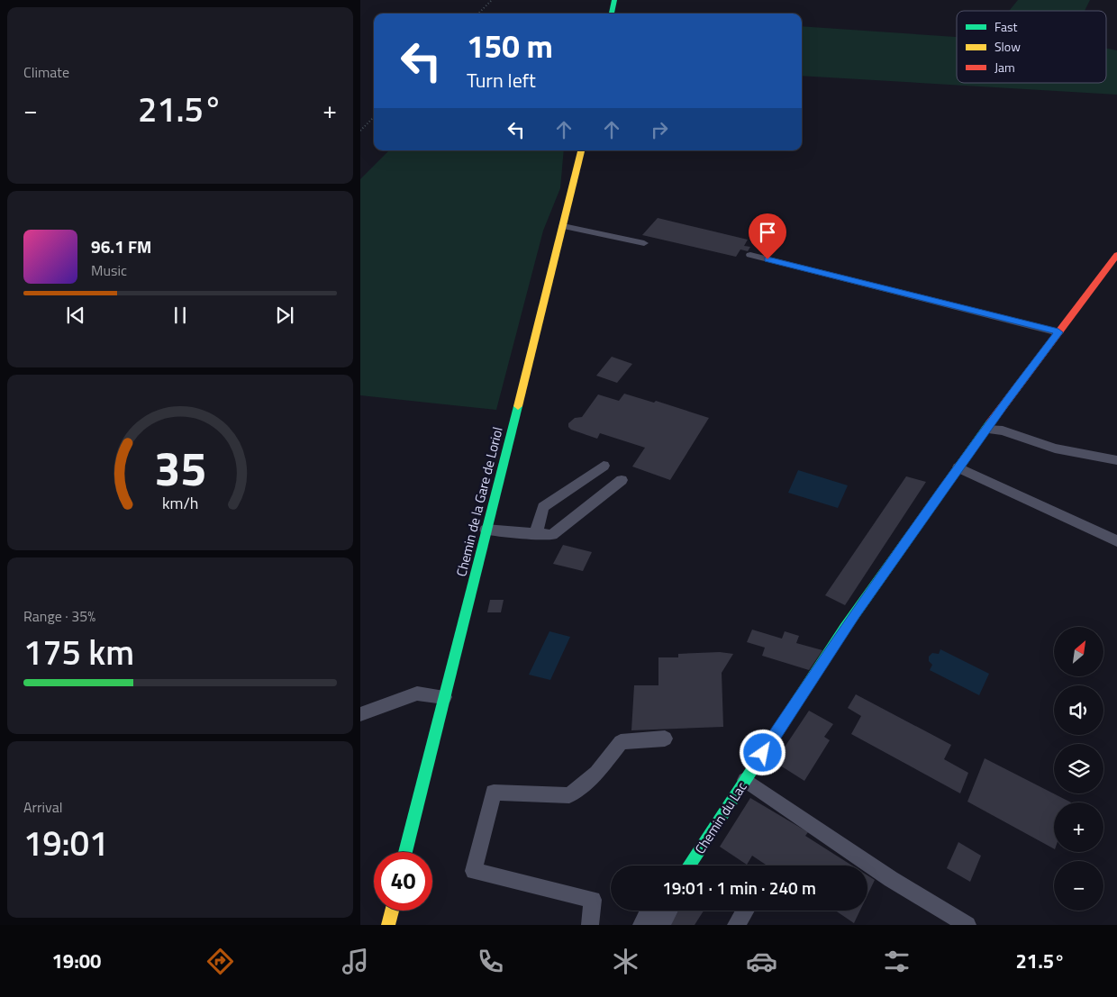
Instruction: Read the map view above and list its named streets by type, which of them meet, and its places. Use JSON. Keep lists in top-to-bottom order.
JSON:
{
  "streets": {
    "street": ["Chemin de la Gare de Loriol", "Chemin du Lac"]
  },
  "legend": ["Fast", "Slow", "Jam"],
  "north": "top right",
  "page": {
    "tile": [
      "Climate",
      ["Range · 35%", "175 km"],
      ["Arrival", "19:01"]
    ],
    "turn": ["150 m", "Turn left"],
    "heat": ["−", "21.5°", "+"],
    "song": ["96.1 FM", "Music"],
    "map_buttons": ["+", "−"],
    "limit": "40",
    "trip": "19:01 · 1 min · 240 m",
    "tabs": ["19:00", "21.5°"],
    "gauge": ["35", "km/h"]
  }
}
